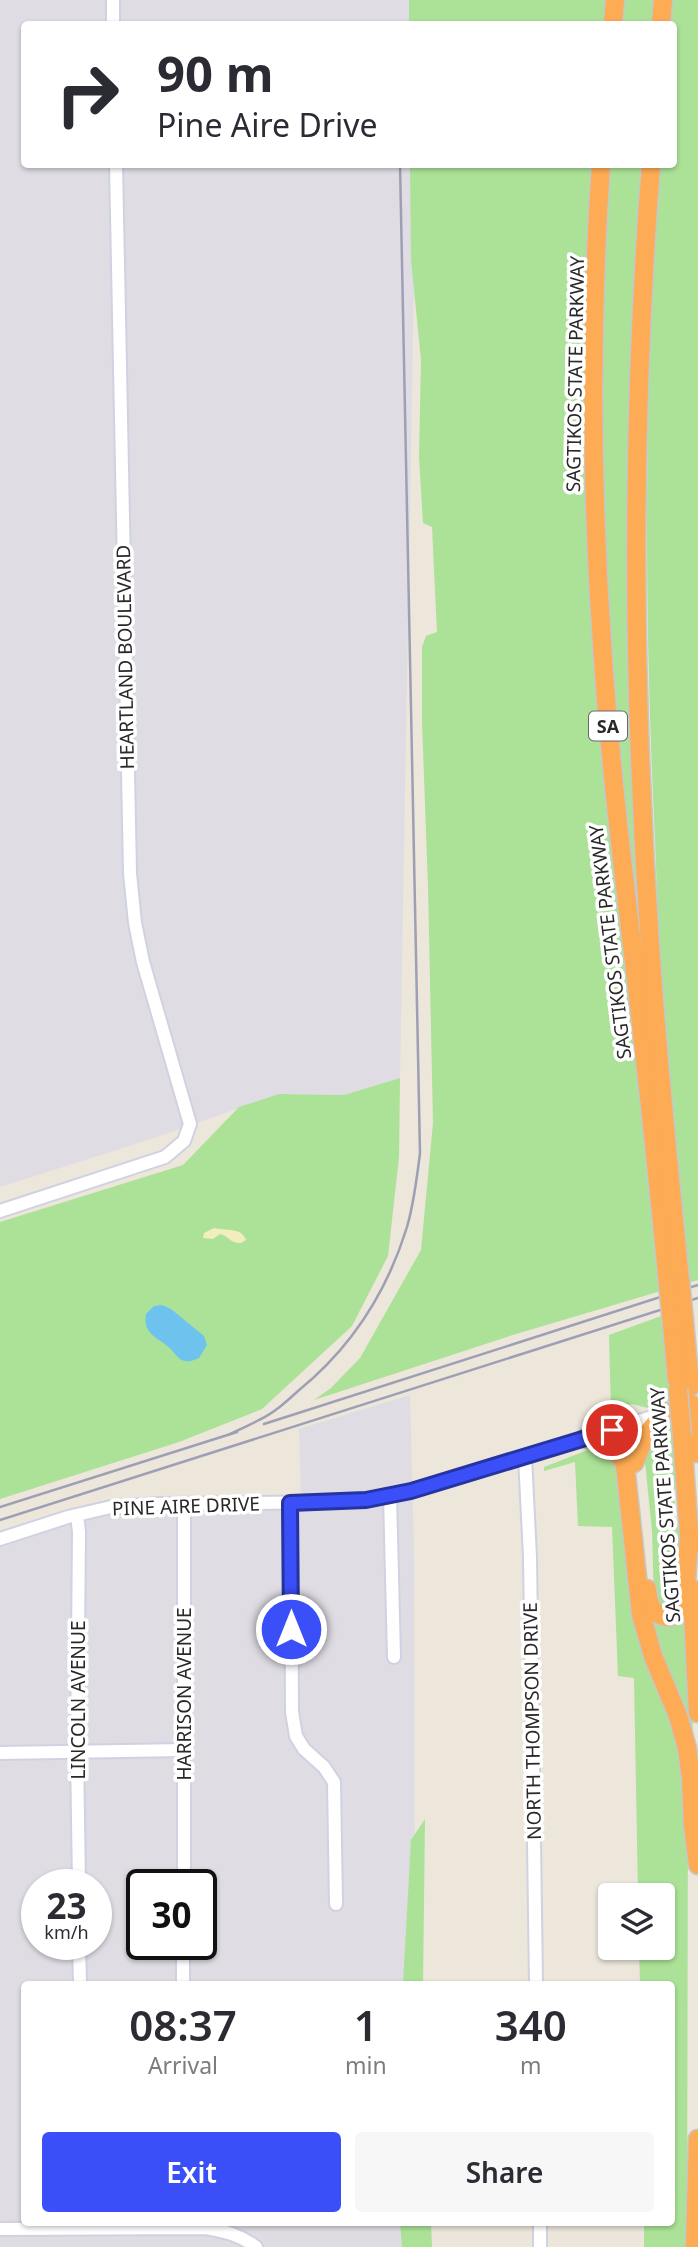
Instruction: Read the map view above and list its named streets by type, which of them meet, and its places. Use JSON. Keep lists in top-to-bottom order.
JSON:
{
  "streets": {
    "highway": ["SAGTIKOS STATE PARKWAY", "SA"],
    "street": [
      "HEARTLAND BOULEVARD",
      "PINE AIRE DRIVE",
      "HARRISON AVENUE",
      "LINCOLN AVENUE",
      "NORTH THOMPSON DRIVE"
    ]
  },
  "crossings": [
    ["SAGTIKOS STATE PARKWAY", "PINE AIRE DRIVE"],
    ["PINE AIRE DRIVE", "HARRISON AVENUE"],
    ["PINE AIRE DRIVE", "LINCOLN AVENUE"],
    ["PINE AIRE DRIVE", "NORTH THOMPSON DRIVE"]
  ],
  "page": {
    "turn": ["90 m", "Pine Aire Drive"],
    "speed": "23 km/h",
    "limit": "30",
    "eta": [
      "08:37",
      "Arrival",
      "1",
      "min",
      "340",
      "m"
    ],
    "buttons": ["Exit", "Share"]
  }
}
